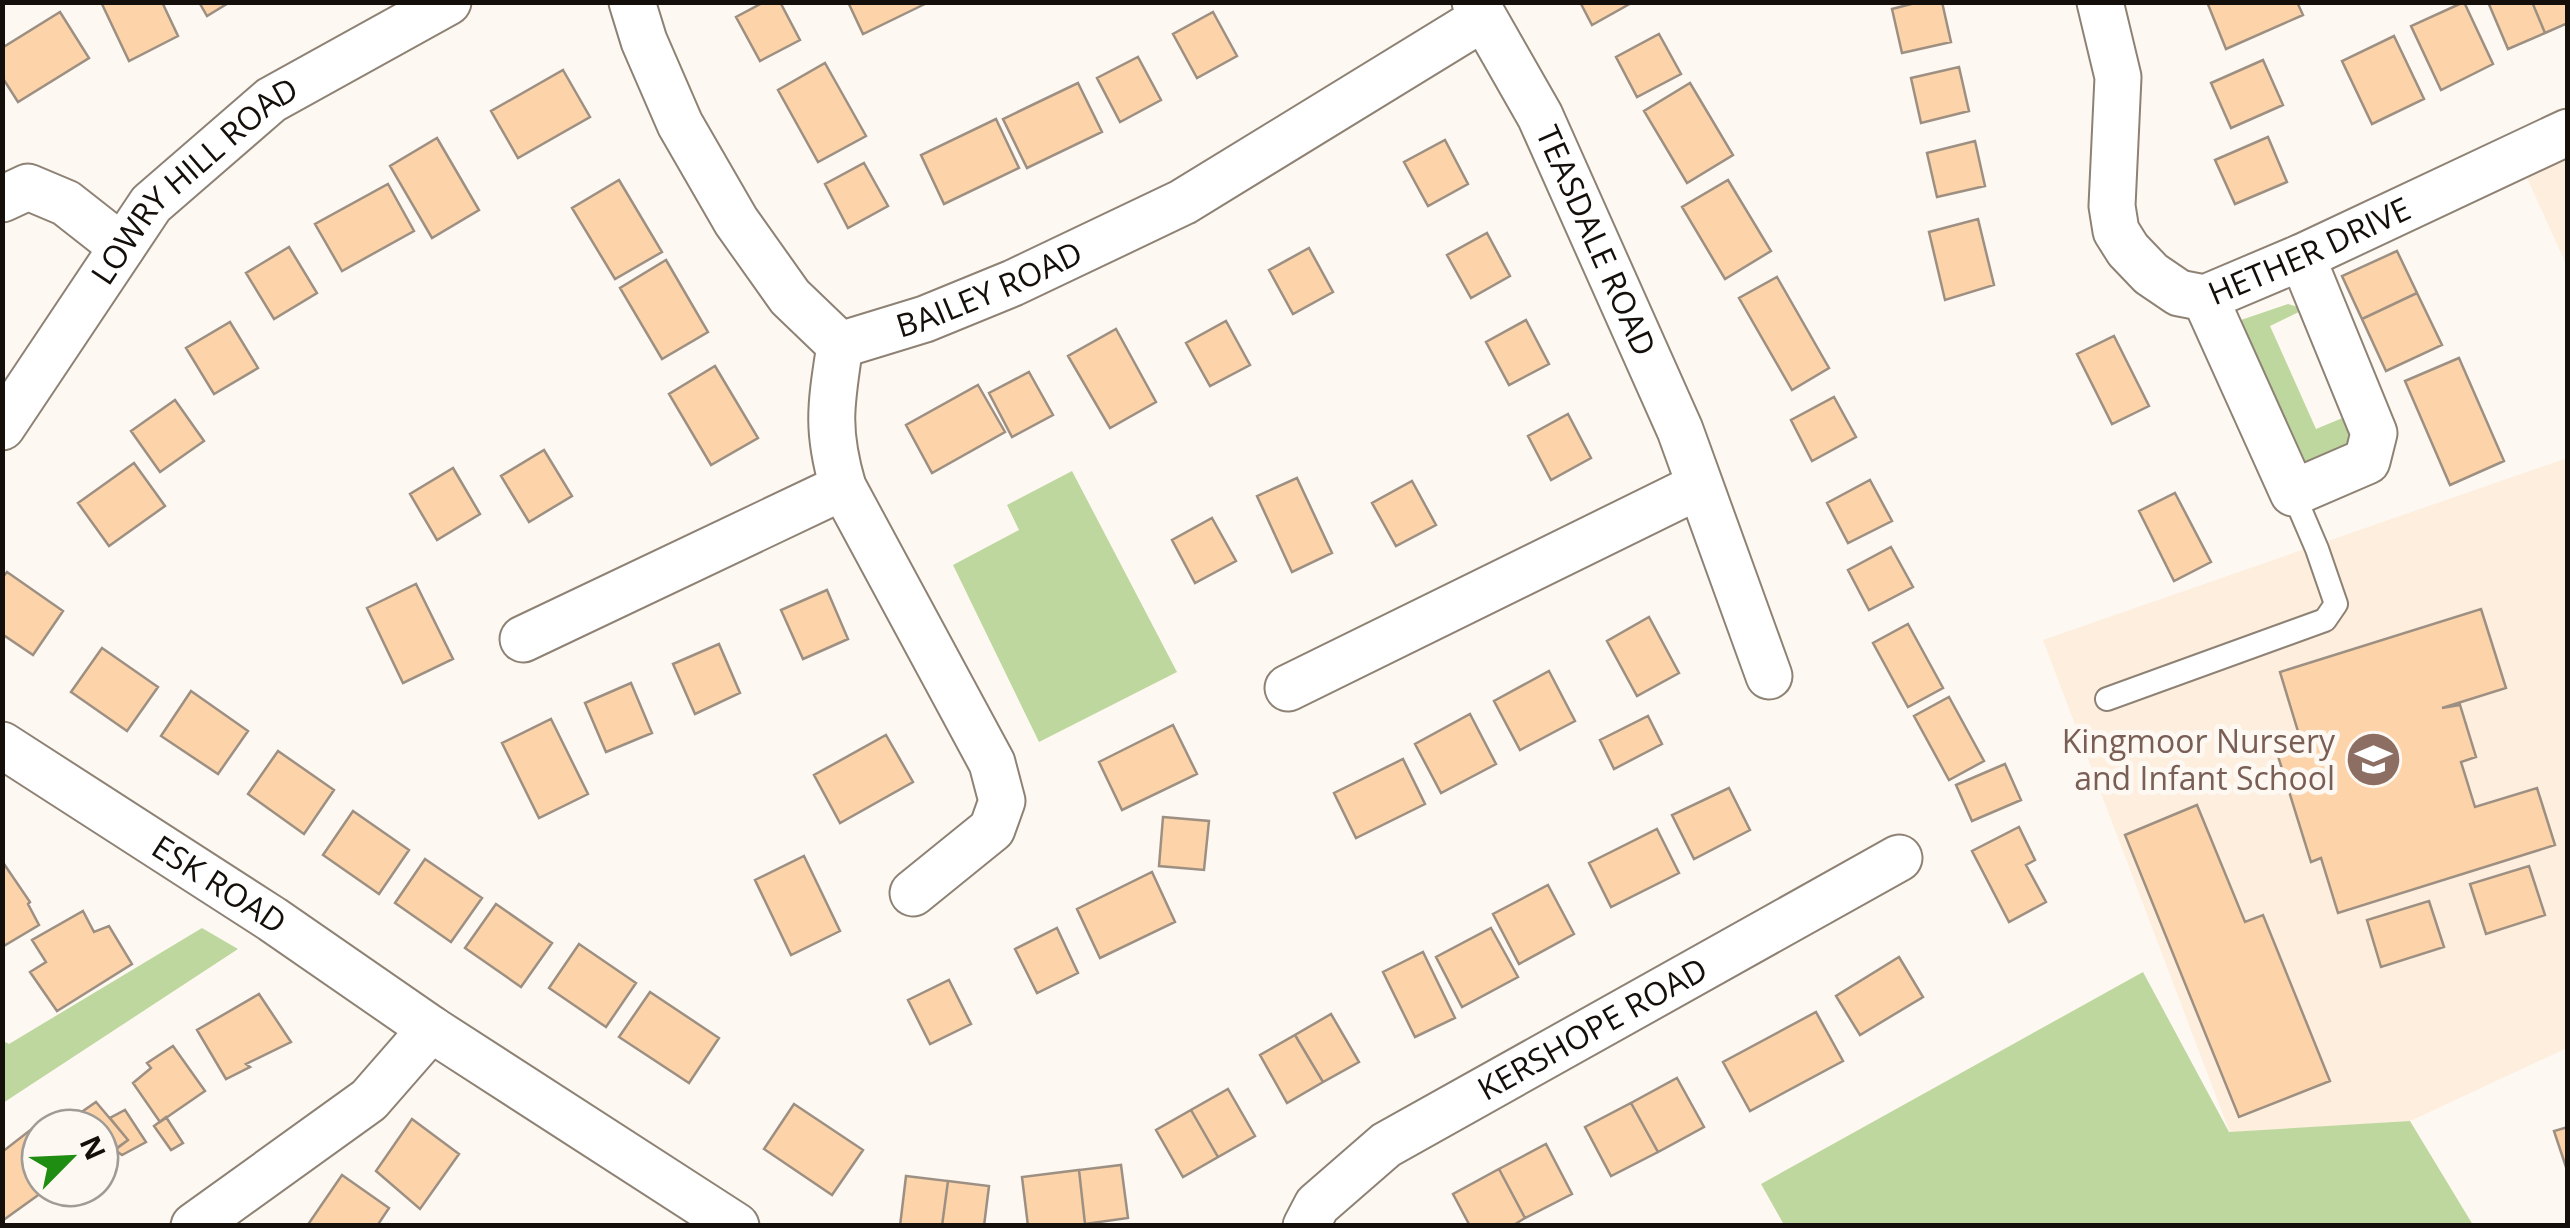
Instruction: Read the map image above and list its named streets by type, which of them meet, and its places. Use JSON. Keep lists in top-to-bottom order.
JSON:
{
  "streets": {
    "street": [
      "LOWRY HILL ROAD",
      "TEASDALE ROAD",
      "HETHER DRIVE",
      "BAILEY ROAD",
      "ESK ROAD",
      "KERSHOPE ROAD"
    ]
  },
  "crossings": [
    ["TEASDALE ROAD", "BAILEY ROAD"]
  ],
  "places": {
    "school or university": ["Kingmoor Nursery and Infant School"]
  },
  "north": "top right"
}
